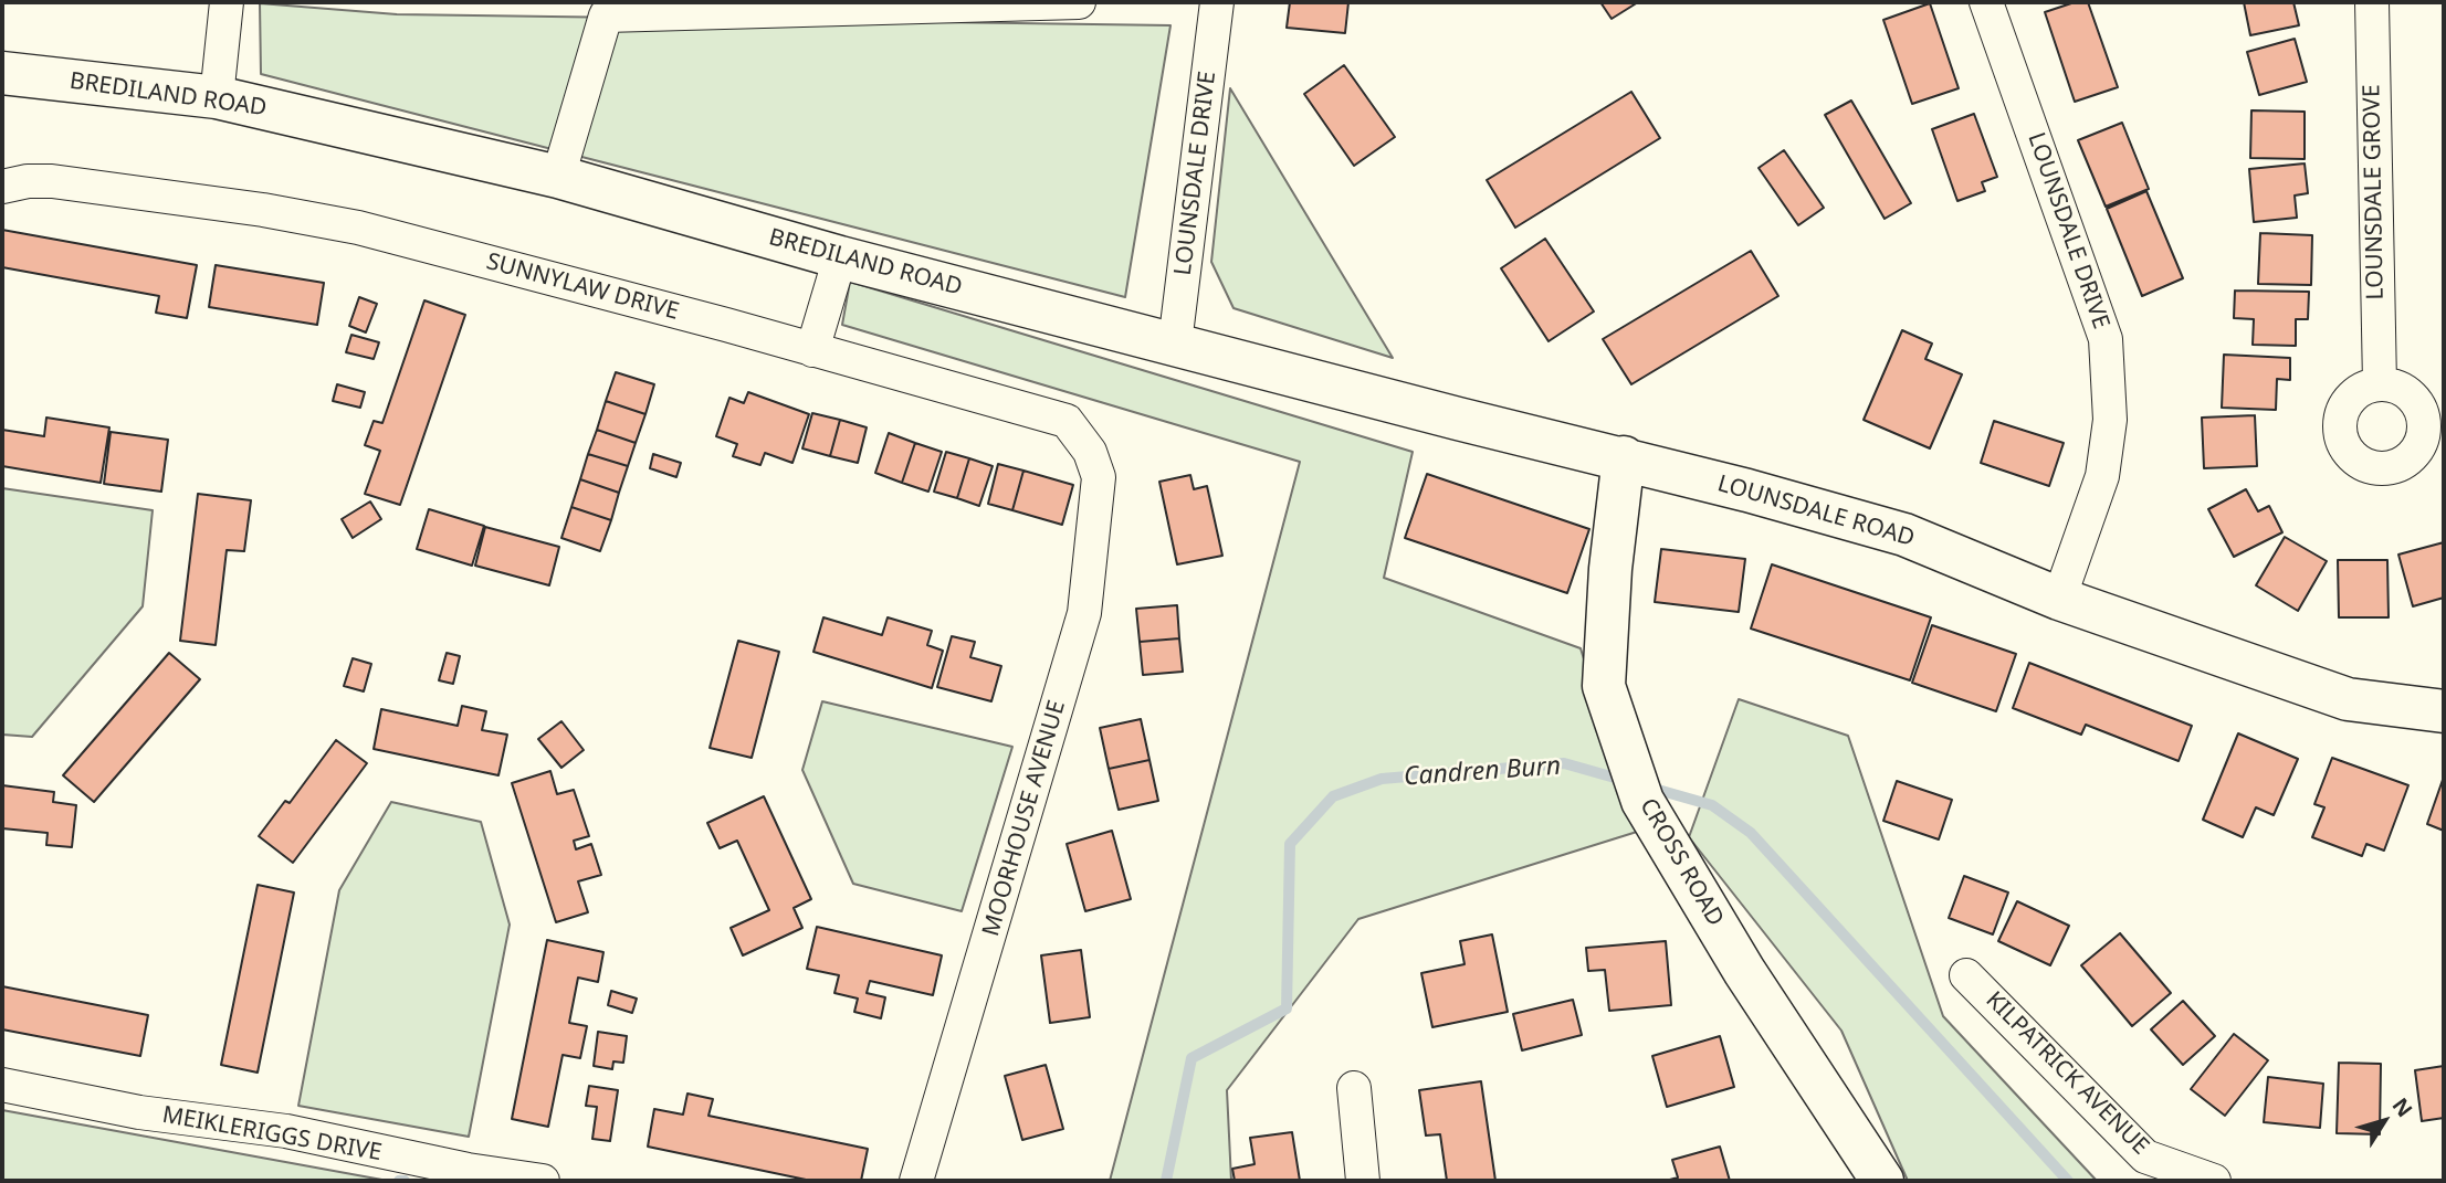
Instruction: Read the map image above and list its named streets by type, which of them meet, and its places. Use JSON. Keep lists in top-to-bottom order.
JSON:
{
  "streets": {
    "street": [
      "BREDILAND ROAD",
      "LOUNSDALE DRIVE",
      "LOUNSDALE GROVE",
      "SUNNYLAW DRIVE",
      "LOUNSDALE ROAD",
      "MOORHOUSE AVENUE",
      "CROSS ROAD",
      "KILPATRICK AVENUE",
      "MEIKLERIGGS DRIVE"
    ]
  },
  "crossings": [
    ["BREDILAND ROAD", "LOUNSDALE DRIVE"],
    ["BREDILAND ROAD", "LOUNSDALE ROAD"],
    ["LOUNSDALE DRIVE", "LOUNSDALE ROAD"],
    ["SUNNYLAW DRIVE", "MOORHOUSE AVENUE"],
    ["LOUNSDALE ROAD", "CROSS ROAD"]
  ],
  "water": ["Candren Burn"],
  "north": "top right"
}
